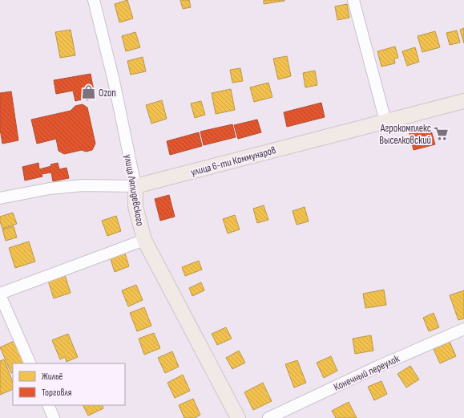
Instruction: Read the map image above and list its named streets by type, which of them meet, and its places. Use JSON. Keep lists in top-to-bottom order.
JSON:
{
  "streets": {
    "main road": ["улица 6-ти Коммунаров", "улица Ляпидевского"],
    "street": ["Конечный переулок"]
  },
  "crossings": [
    ["улица 6-ти Коммунаров", "улица Ляпидевского"]
  ],
  "places": {
    "shop": ["Ozon"],
    "supermarket": ["Агрокомплекс Выселковский"]
  },
  "legend": ["Жильё", "Торговля"]
}
